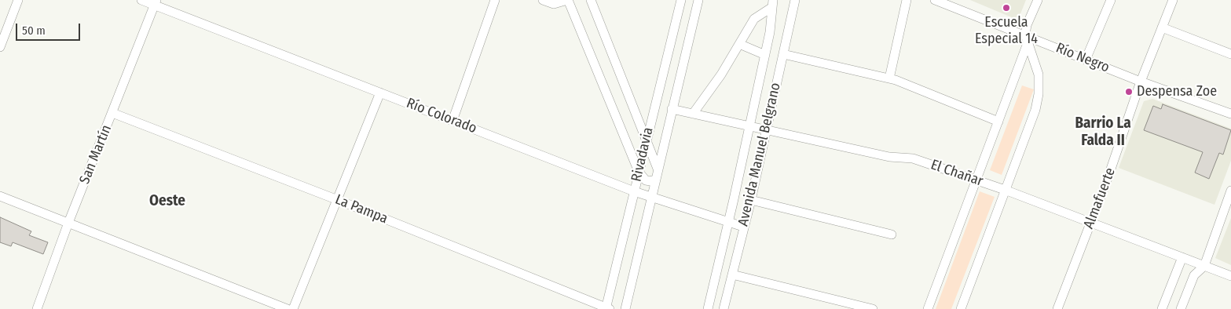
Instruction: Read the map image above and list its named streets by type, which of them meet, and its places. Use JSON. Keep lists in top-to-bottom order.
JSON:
{
  "streets": {
    "street": [
      "Río Negro",
      "Río Colorado",
      "San Martín",
      "Rivadavia",
      "Avenida Manuel Belgrano",
      "El Chañar",
      "Almafuerte",
      "La Pampa"
    ]
  },
  "crossings": [
    ["Río Negro", "Almafuerte"],
    ["Río Colorado", "San Martín"],
    ["Río Colorado", "Rivadavia"],
    ["Río Colorado", "Avenida Manuel Belgrano"],
    ["San Martín", "La Pampa"],
    ["Rivadavia", "El Chañar"],
    ["Rivadavia", "La Pampa"],
    ["Avenida Manuel Belgrano", "El Chañar"],
    ["El Chañar", "Almafuerte"]
  ],
  "districts": ["Barrio La Falda II", "Oeste"],
  "places": ["Escuela Especial 14", "Despensa Zoe"],
  "scale_bar": "50 m"
}
